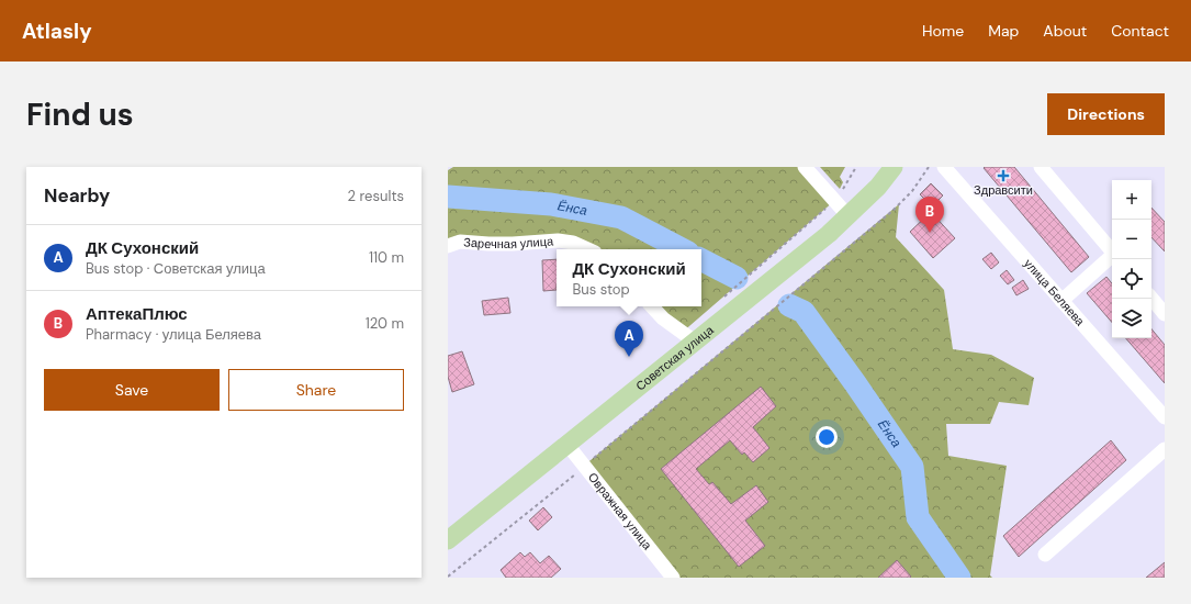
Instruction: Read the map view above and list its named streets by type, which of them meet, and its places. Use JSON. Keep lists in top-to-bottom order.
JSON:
{
  "streets": {
    "main road": ["Советская улица"],
    "street": ["Заречная улица", "улица Беляева", "Овражная улица"]
  },
  "crossings": [
    ["Советская улица", "Овражная улица"]
  ],
  "water": ["Ёнса"],
  "places": {
    "health": ["Здравсити"]
  },
  "page": {
    "header": "Atlasly",
    "nav": [
      "Home",
      "Map",
      "About",
      "Contact"
    ],
    "buttons": [
      "Directions",
      ["Save", "Share"]
    ],
    "title": "Find us",
    "heading": ["Nearby", "2 results"],
    "map_buttons": ["+", "−"],
    "pins": ["B", "A"],
    "list": [
      {
        "mark": "A",
        "name": "ДК Сухонский",
        "note": "Bus stop · Советская улица",
        "value": "110 m"
      },
      {
        "mark": "B",
        "name": "АптекаПлюс",
        "note": "Pharmacy · улица Беляева",
        "value": "120 m"
      }
    ],
    "popup": ["ДК Сухонский", "Bus stop"]
  }
}
